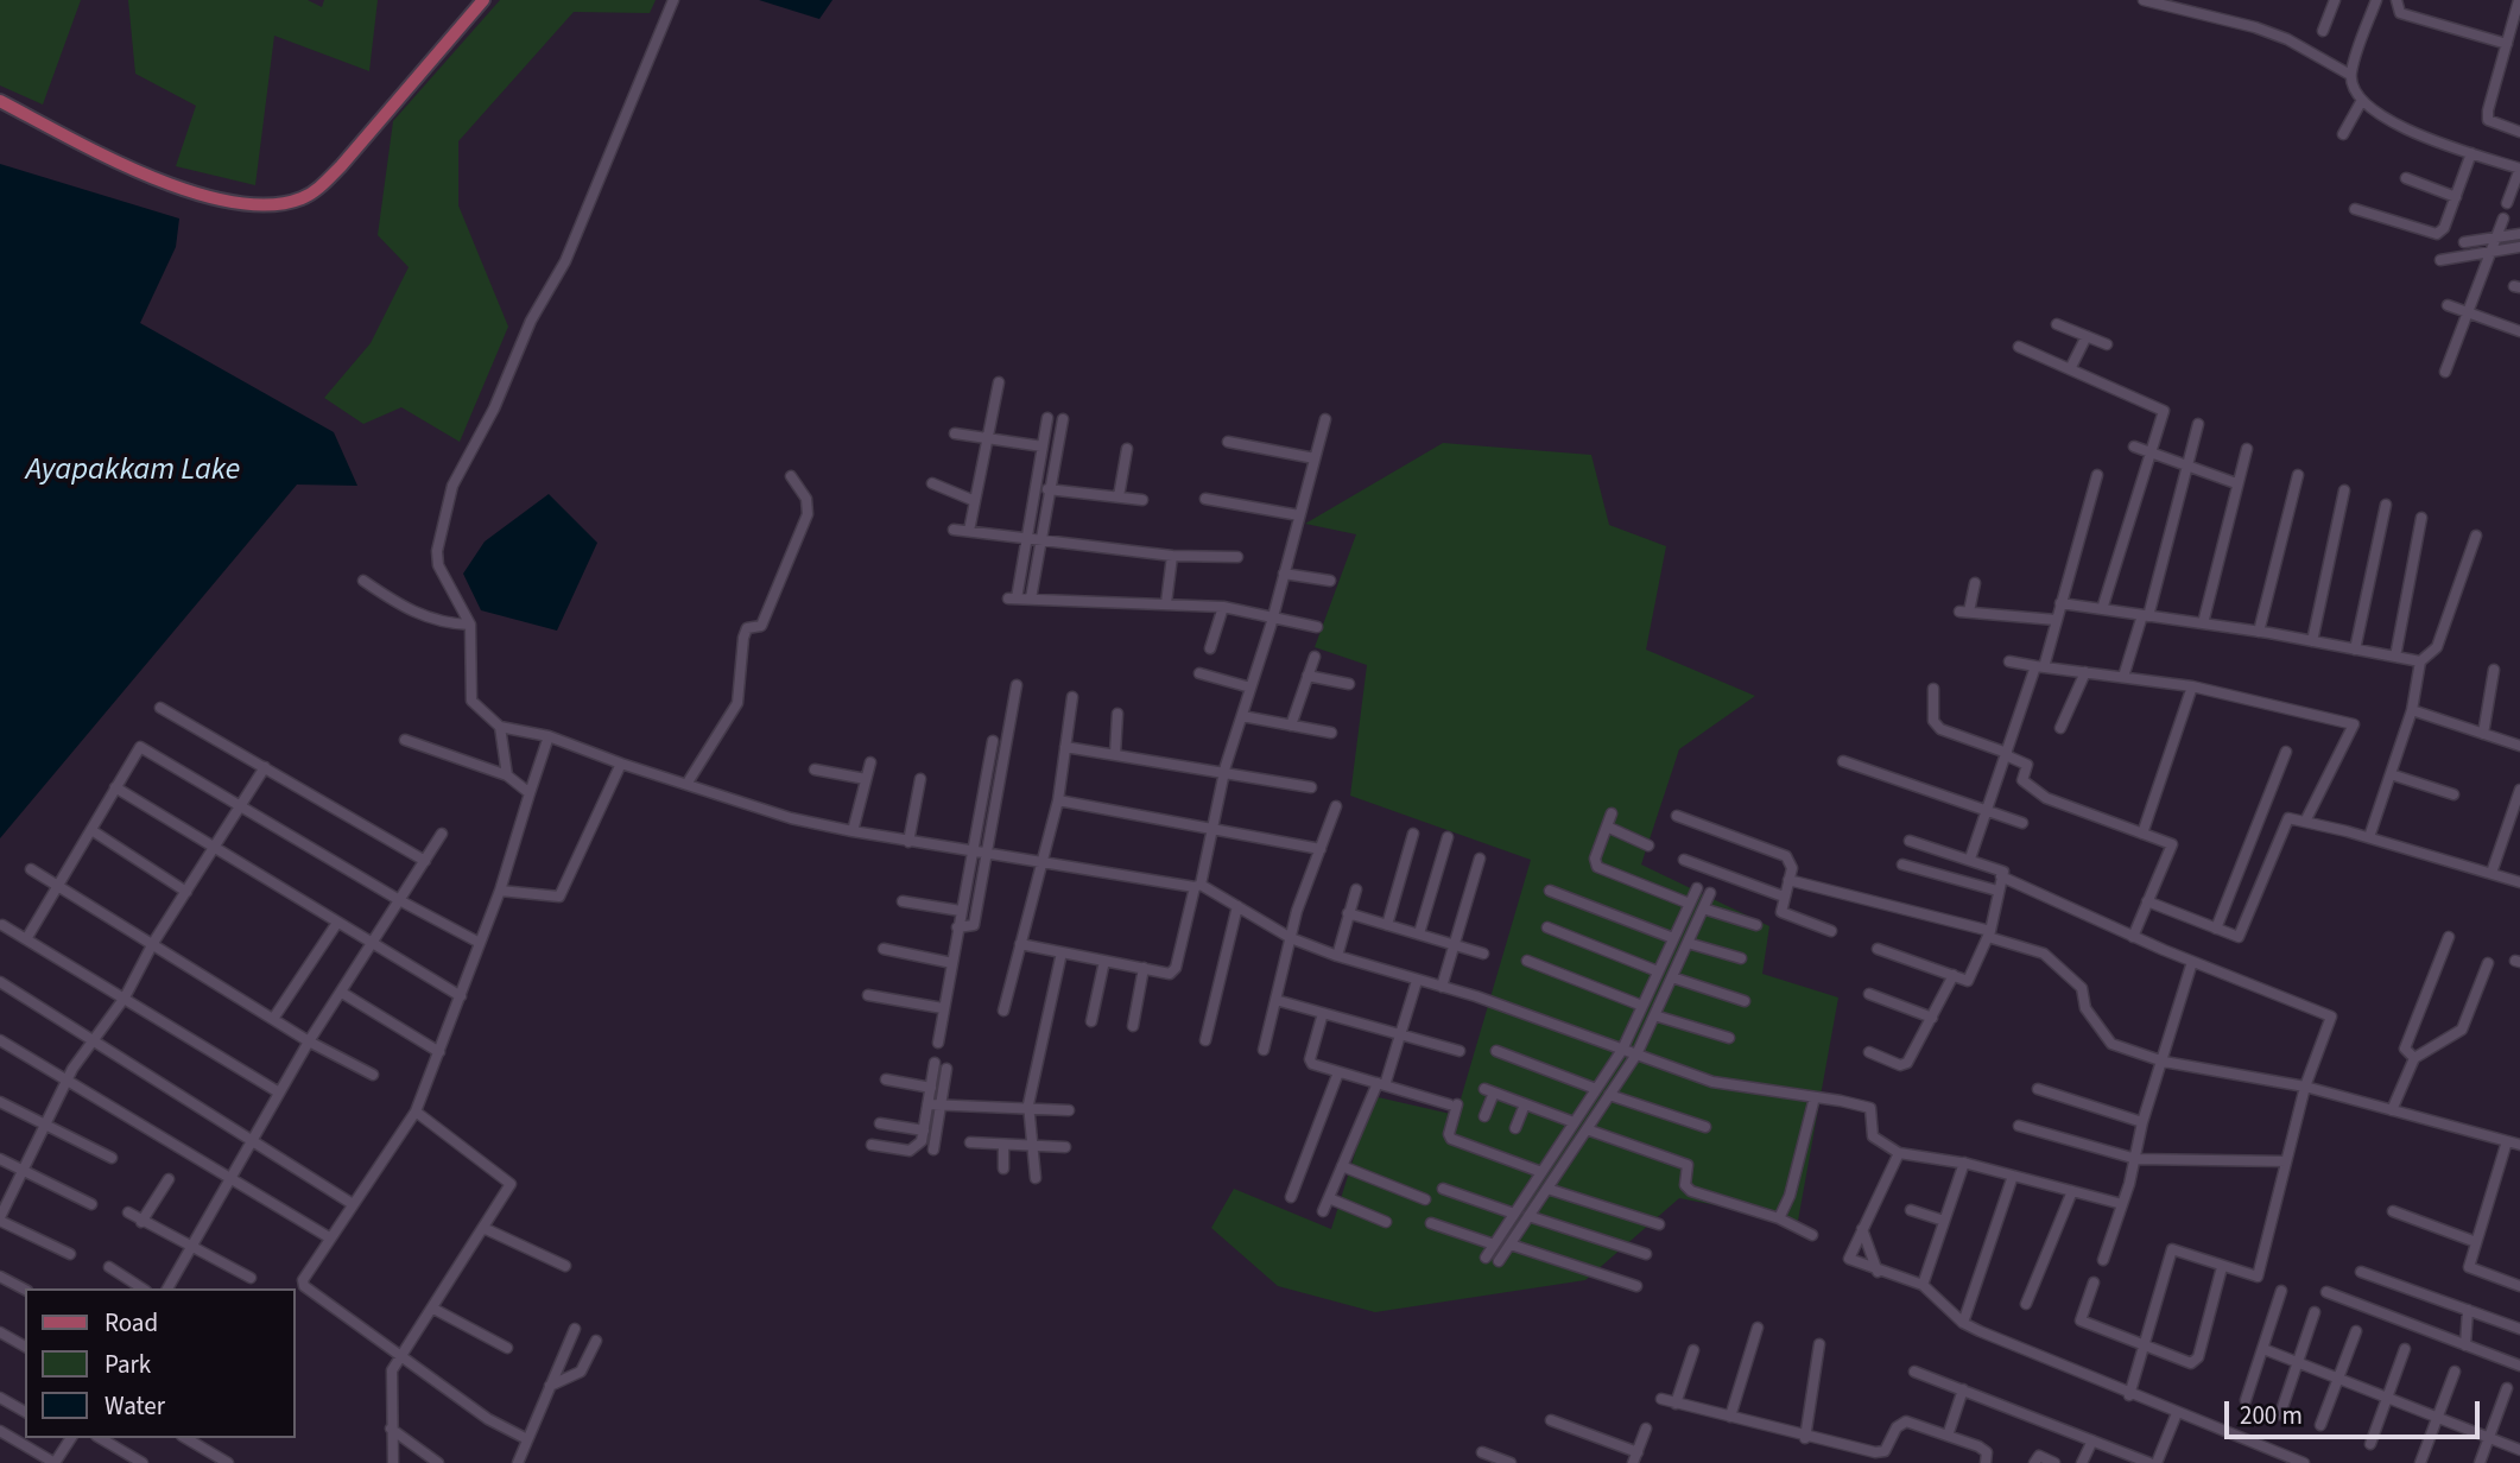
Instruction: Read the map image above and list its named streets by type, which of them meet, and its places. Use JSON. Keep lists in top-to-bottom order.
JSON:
{
  "water": ["Ayapakkam Lake"],
  "legend": ["Road", "Park", "Water"],
  "scale_bar": "200 m"
}
